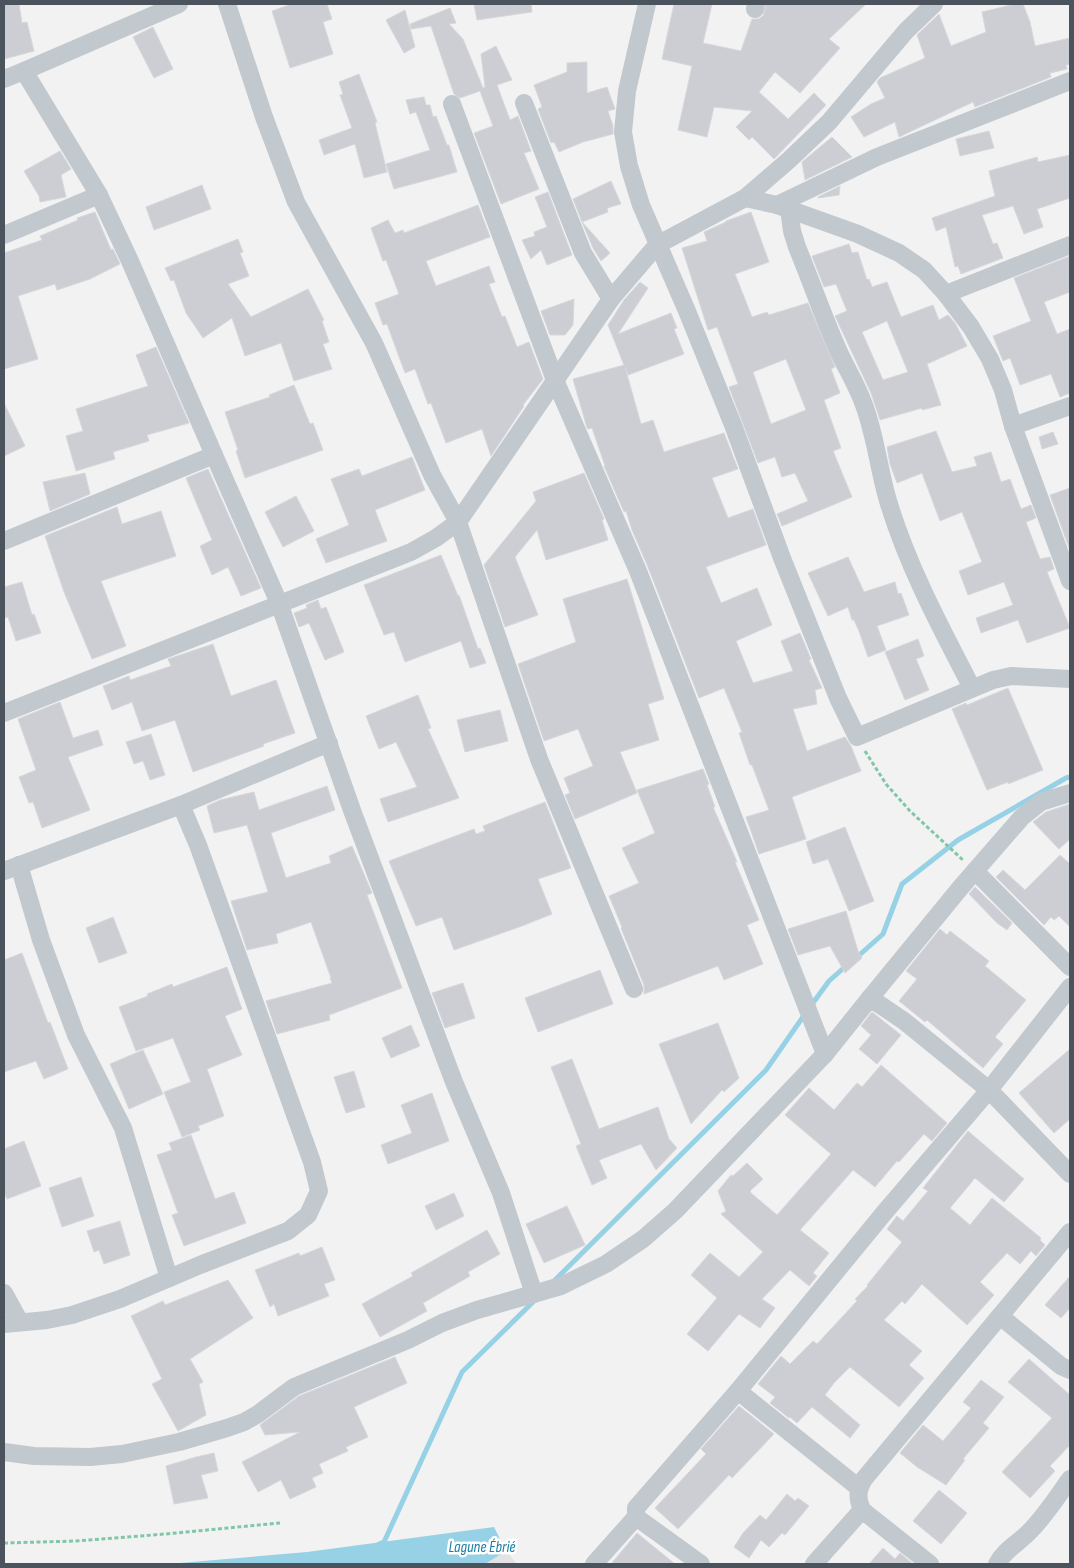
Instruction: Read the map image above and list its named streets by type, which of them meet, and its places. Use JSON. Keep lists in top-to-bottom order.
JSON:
{
  "water": ["Lagune Ébrié"]
}
